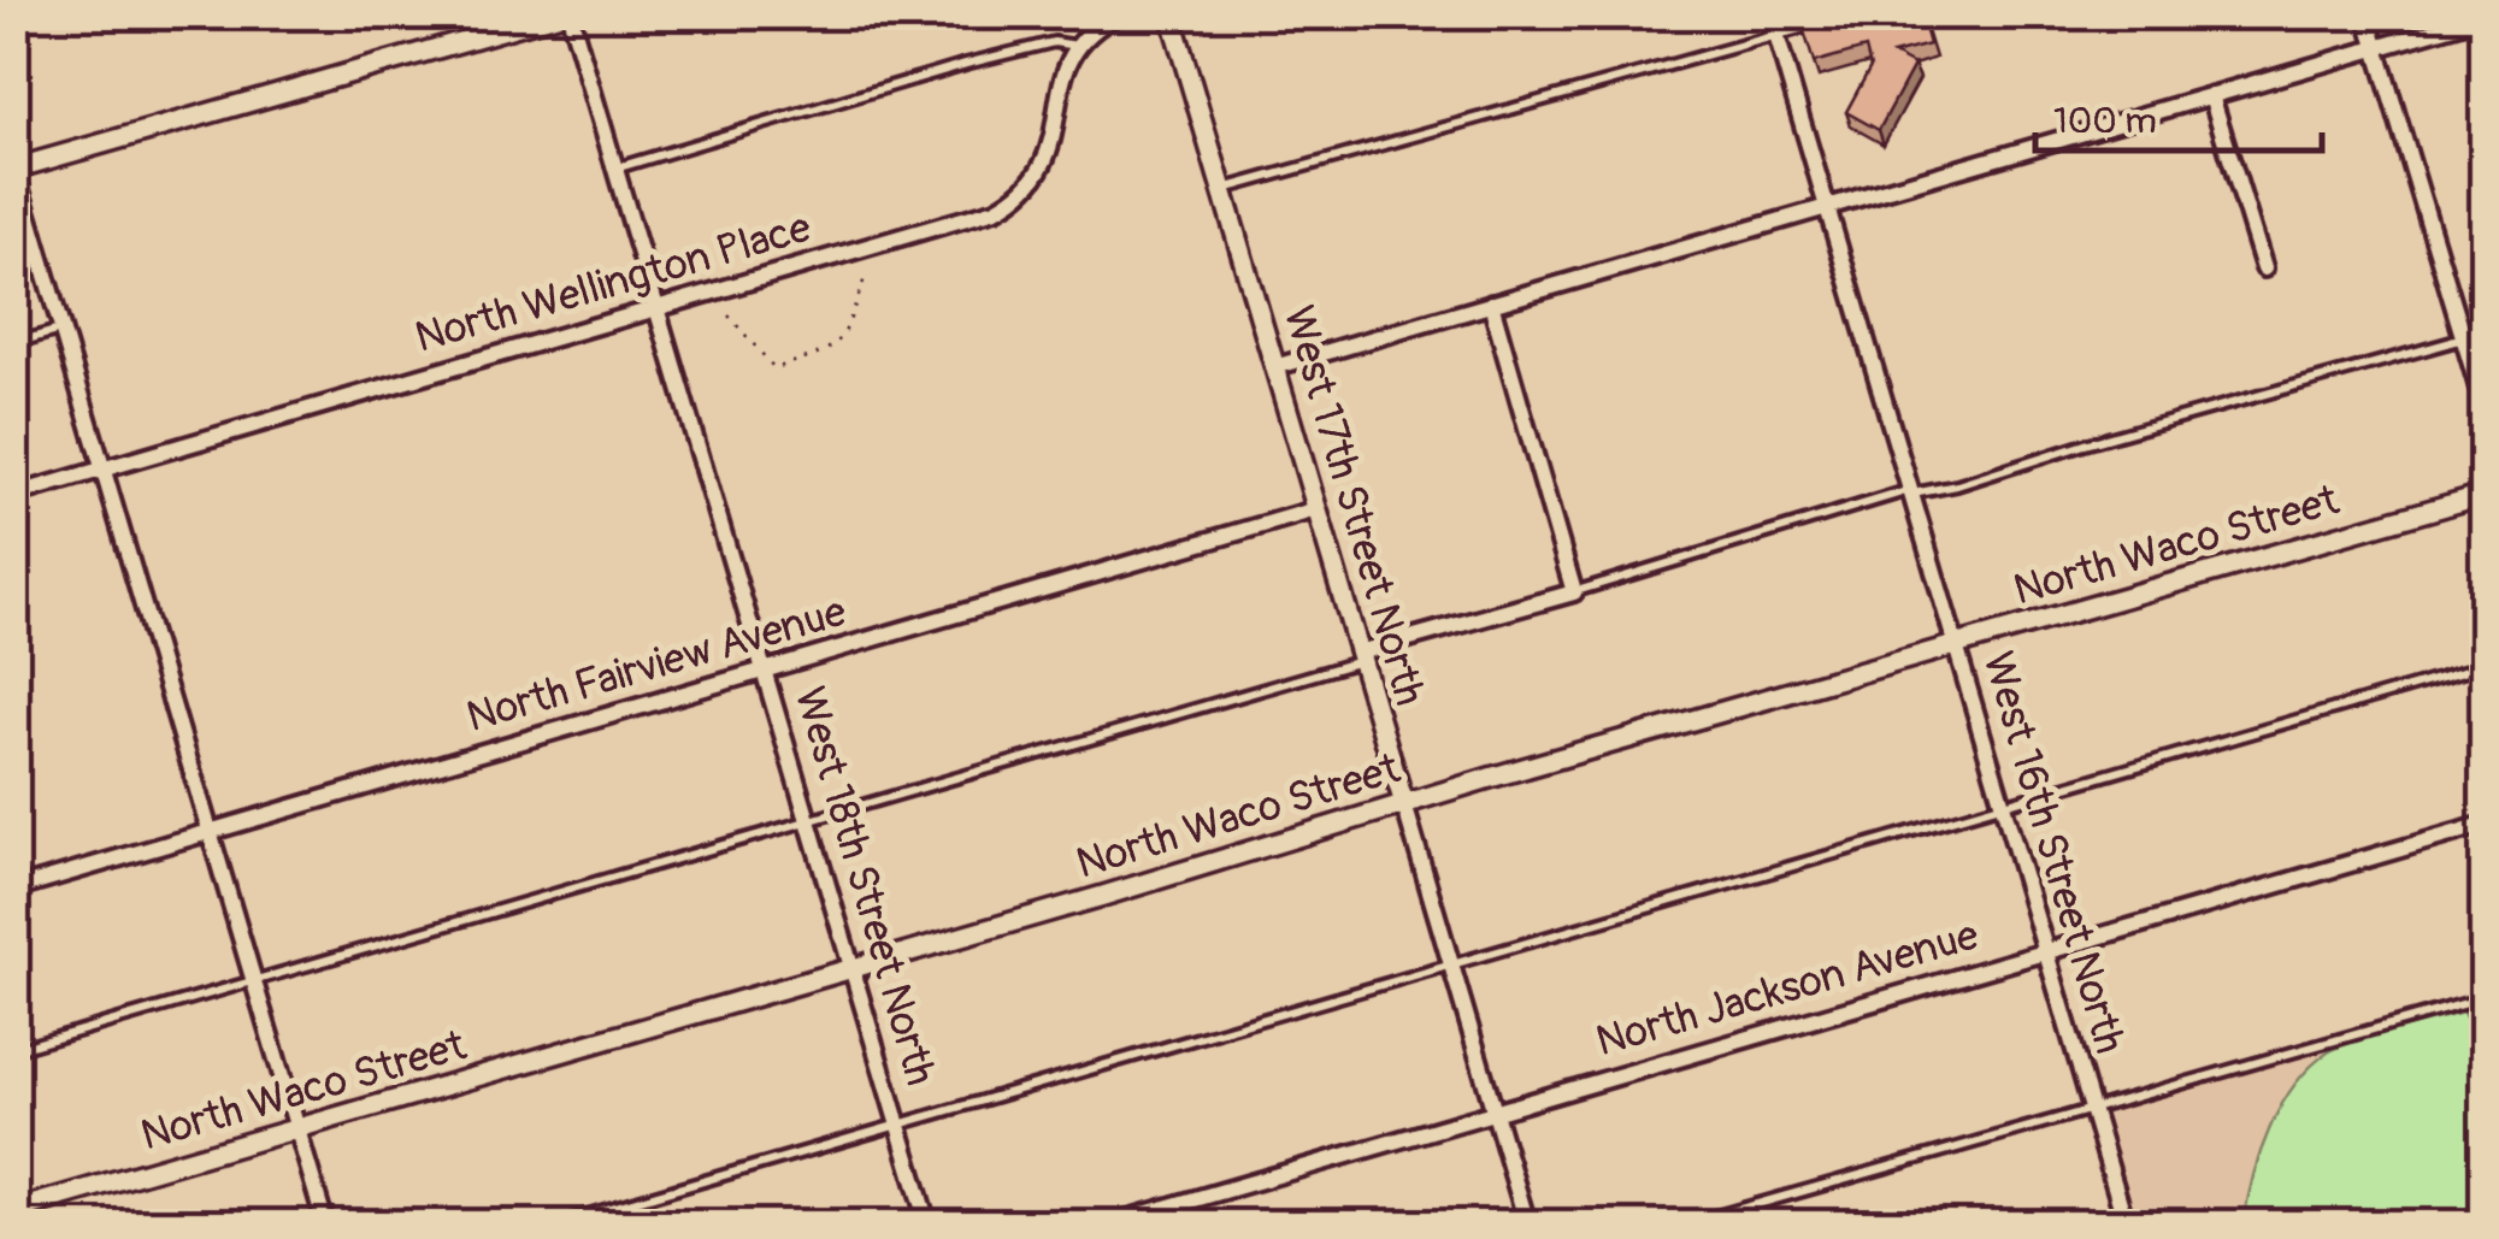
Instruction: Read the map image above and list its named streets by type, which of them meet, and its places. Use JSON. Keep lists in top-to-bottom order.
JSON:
{
  "streets": {
    "street": [
      "North Wellington Place",
      "West 17th Street North",
      "North Waco Street",
      "North Fairview Avenue",
      "West 16th Street North",
      "West 18th Street North",
      "North Jackson Avenue"
    ]
  },
  "crossings": [
    ["North Wellington Place", "West 18th Street North"],
    ["West 17th Street North", "North Waco Street"],
    ["West 17th Street North", "North Fairview Avenue"],
    ["West 17th Street North", "North Jackson Avenue"],
    ["North Waco Street", "West 16th Street North"],
    ["North Waco Street", "West 18th Street North"],
    ["North Fairview Avenue", "West 18th Street North"],
    ["West 16th Street North", "North Jackson Avenue"]
  ],
  "scale_bar": "100 m"
}
